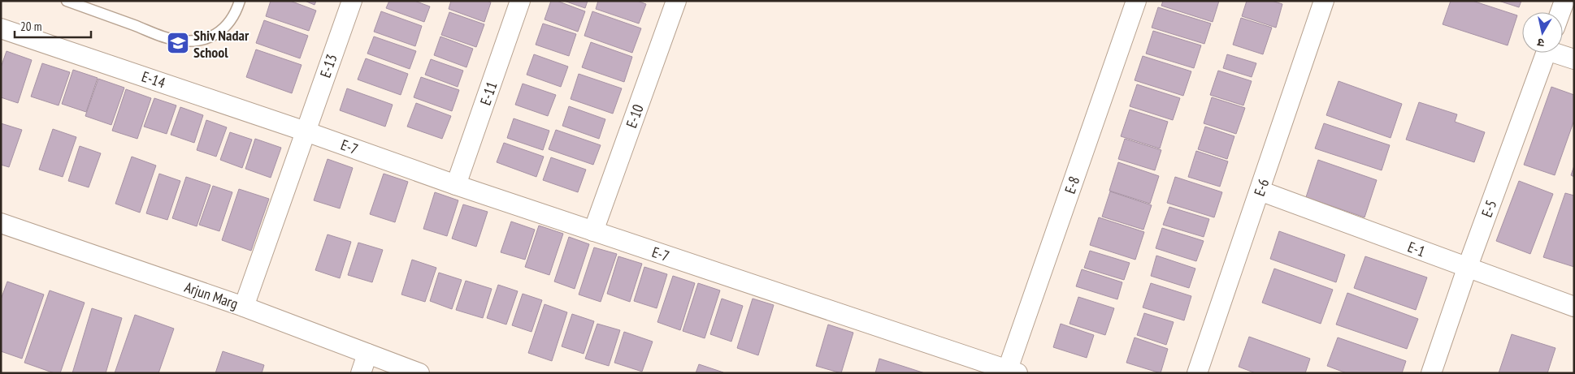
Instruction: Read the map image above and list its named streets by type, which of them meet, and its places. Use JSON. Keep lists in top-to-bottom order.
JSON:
{
  "streets": {
    "street": [
      "E-13",
      "E-14",
      "E-11",
      "E-10",
      "E-7",
      "E-8",
      "E-6",
      "E-5",
      "E-1",
      "Arjun Marg"
    ]
  },
  "crossings": [
    ["E-13", "E-14"],
    ["E-13", "E-7"],
    ["E-13", "Arjun Marg"],
    ["E-14", "E-7"],
    ["E-11", "E-7"],
    ["E-10", "E-7"],
    ["E-7", "E-8"],
    ["E-6", "E-1"],
    ["E-5", "E-1"]
  ],
  "places": {
    "school or university": ["Shiv Nadar School"]
  },
  "scale_bar": "20 m",
  "north": "bottom"
}
